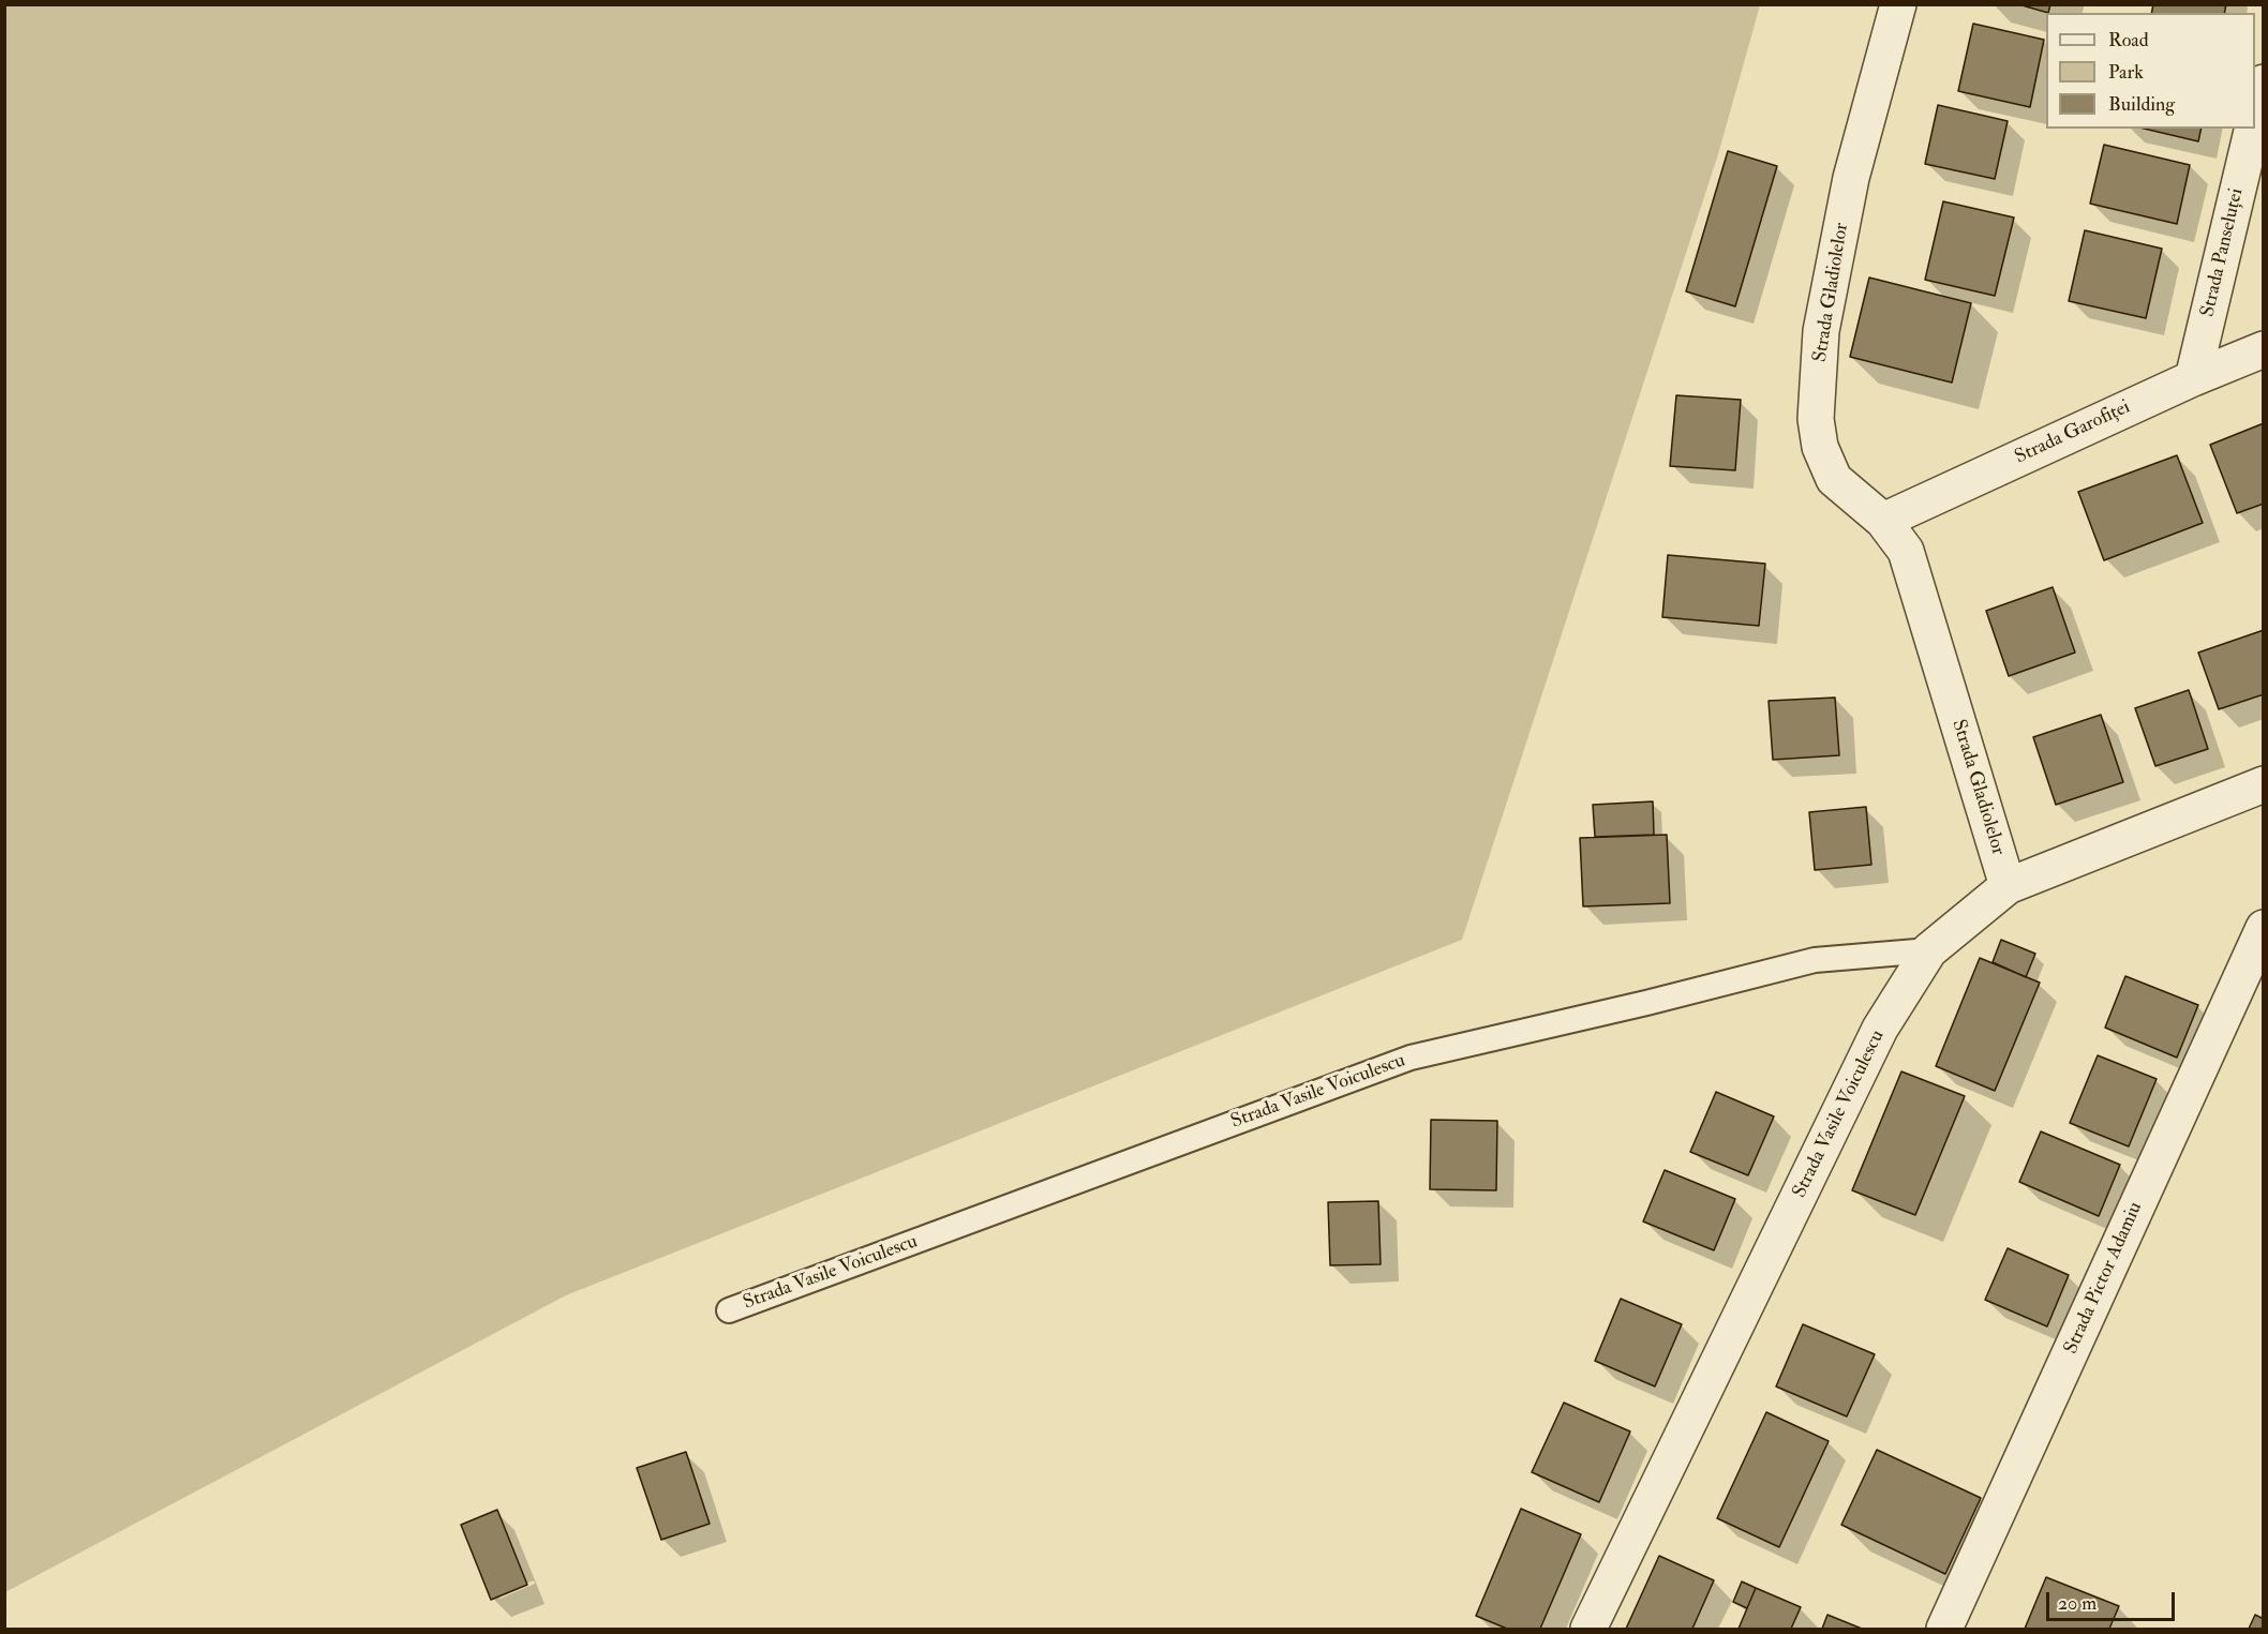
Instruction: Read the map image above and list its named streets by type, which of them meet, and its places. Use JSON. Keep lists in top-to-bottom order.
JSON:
{
  "streets": {
    "street": [
      "Strada Panseluței",
      "Strada Gladiolelor",
      "Strada Garofiței",
      "Strada Vasile Voiculescu",
      "Strada Pictor Adamiu"
    ]
  },
  "crossings": [
    ["Strada Panseluței", "Strada Garofiței"],
    ["Strada Gladiolelor", "Strada Garofiței"],
    ["Strada Gladiolelor", "Strada Vasile Voiculescu"]
  ],
  "legend": ["Road", "Park", "Building"],
  "scale_bar": "20 m"
}
